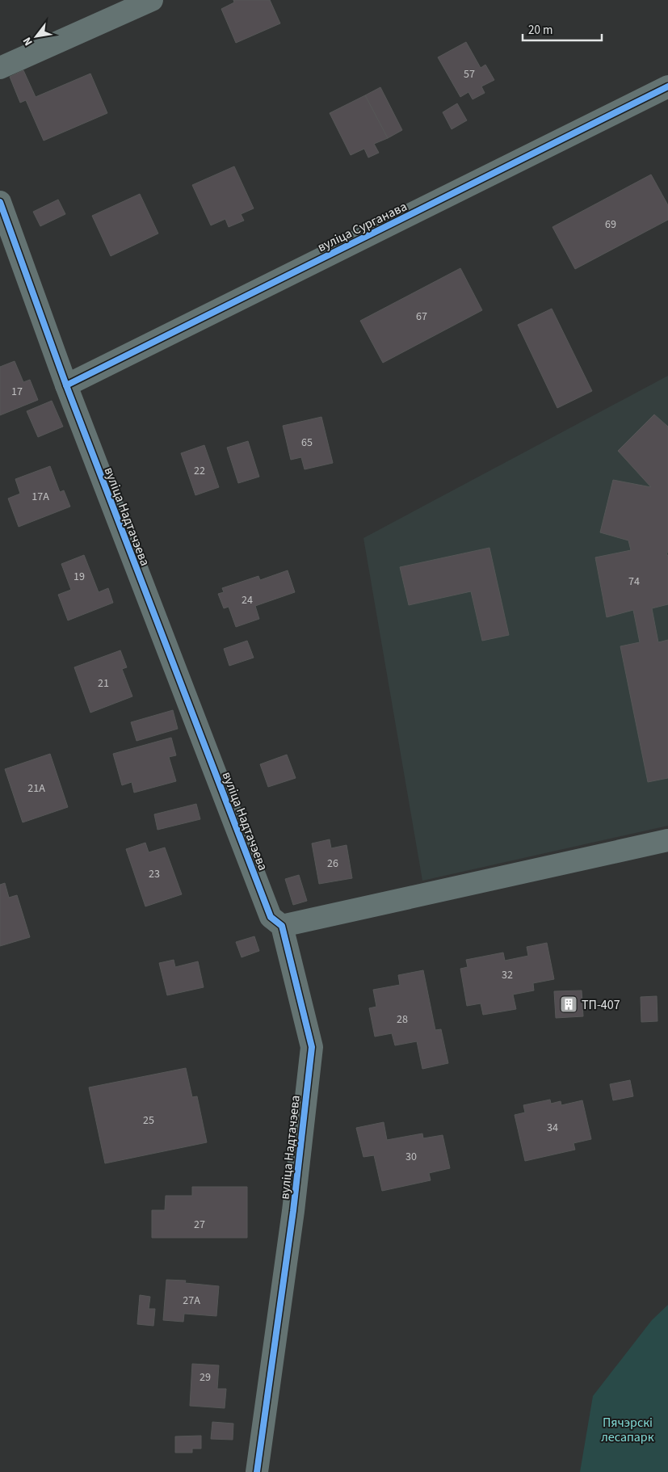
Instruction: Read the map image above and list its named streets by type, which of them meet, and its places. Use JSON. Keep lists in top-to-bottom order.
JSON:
{
  "streets": {
    "street": ["вуліца Сурганава", "вуліца Надтачэева"]
  },
  "crossings": [
    ["вуліца Сурганава", "вуліца Надтачэева"]
  ],
  "parks": ["Пячэрскі лесапарк"],
  "places": {
    "building": ["ТП-407"]
  },
  "house_numbers": [
    "57",
    "69",
    "67",
    "17",
    "65",
    "22",
    "17А",
    "19",
    "74",
    "24",
    "21",
    "21А",
    "26",
    "23",
    "32",
    "28",
    "25",
    "34",
    "30",
    "27",
    "27А",
    "29"
  ],
  "scale_bar": "20 m",
  "north": "bottom left"
}
